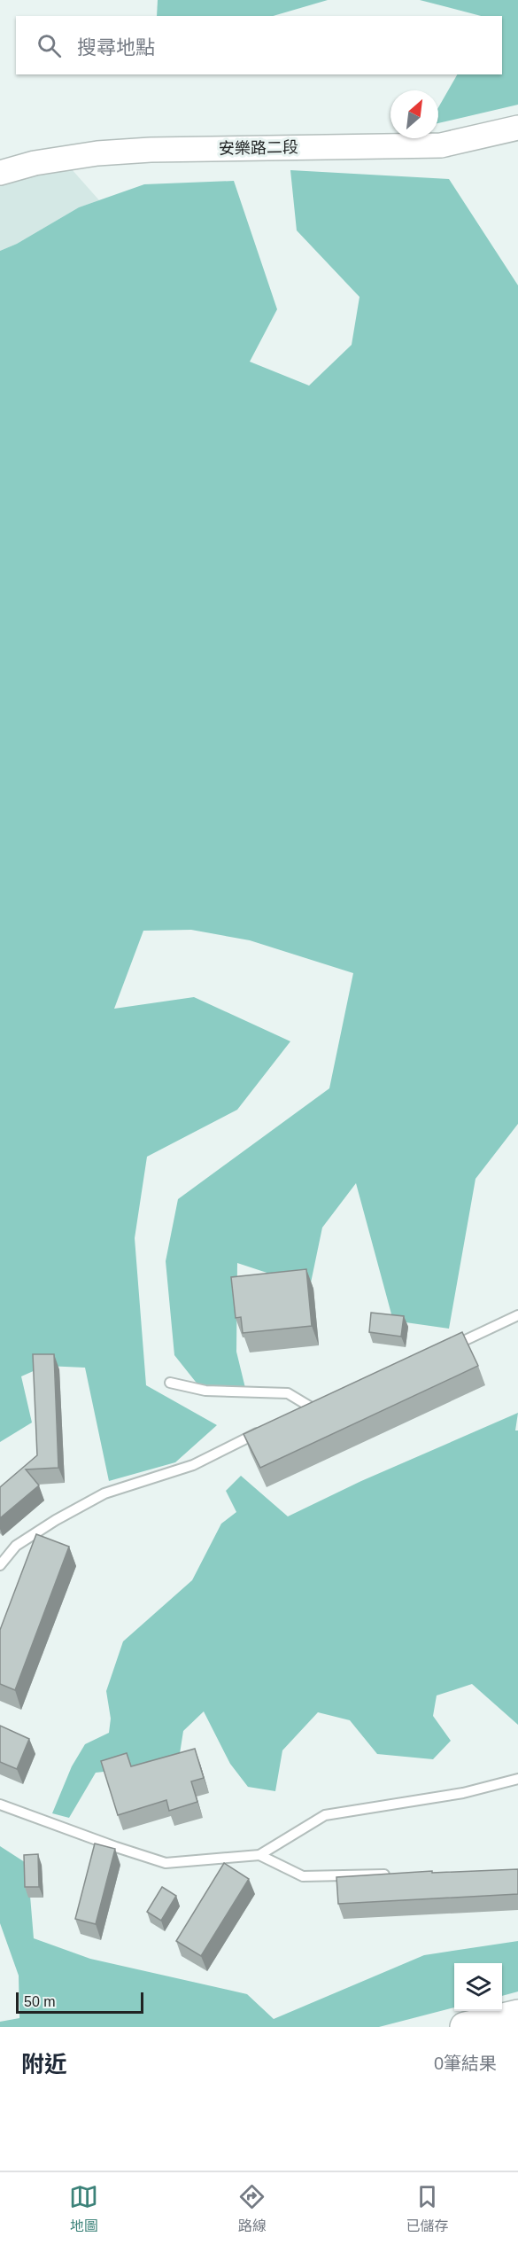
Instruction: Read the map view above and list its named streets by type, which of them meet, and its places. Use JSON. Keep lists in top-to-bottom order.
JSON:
{
  "streets": {
    "street": ["安樂路二段"]
  },
  "scale_bar": "50 m",
  "north": "top right",
  "page": {
    "search": "搜尋地點",
    "scale": "50 m",
    "heading": ["附近", "0筆結果"],
    "nav": ["地圖", "路線", "已儲存"]
  }
}
